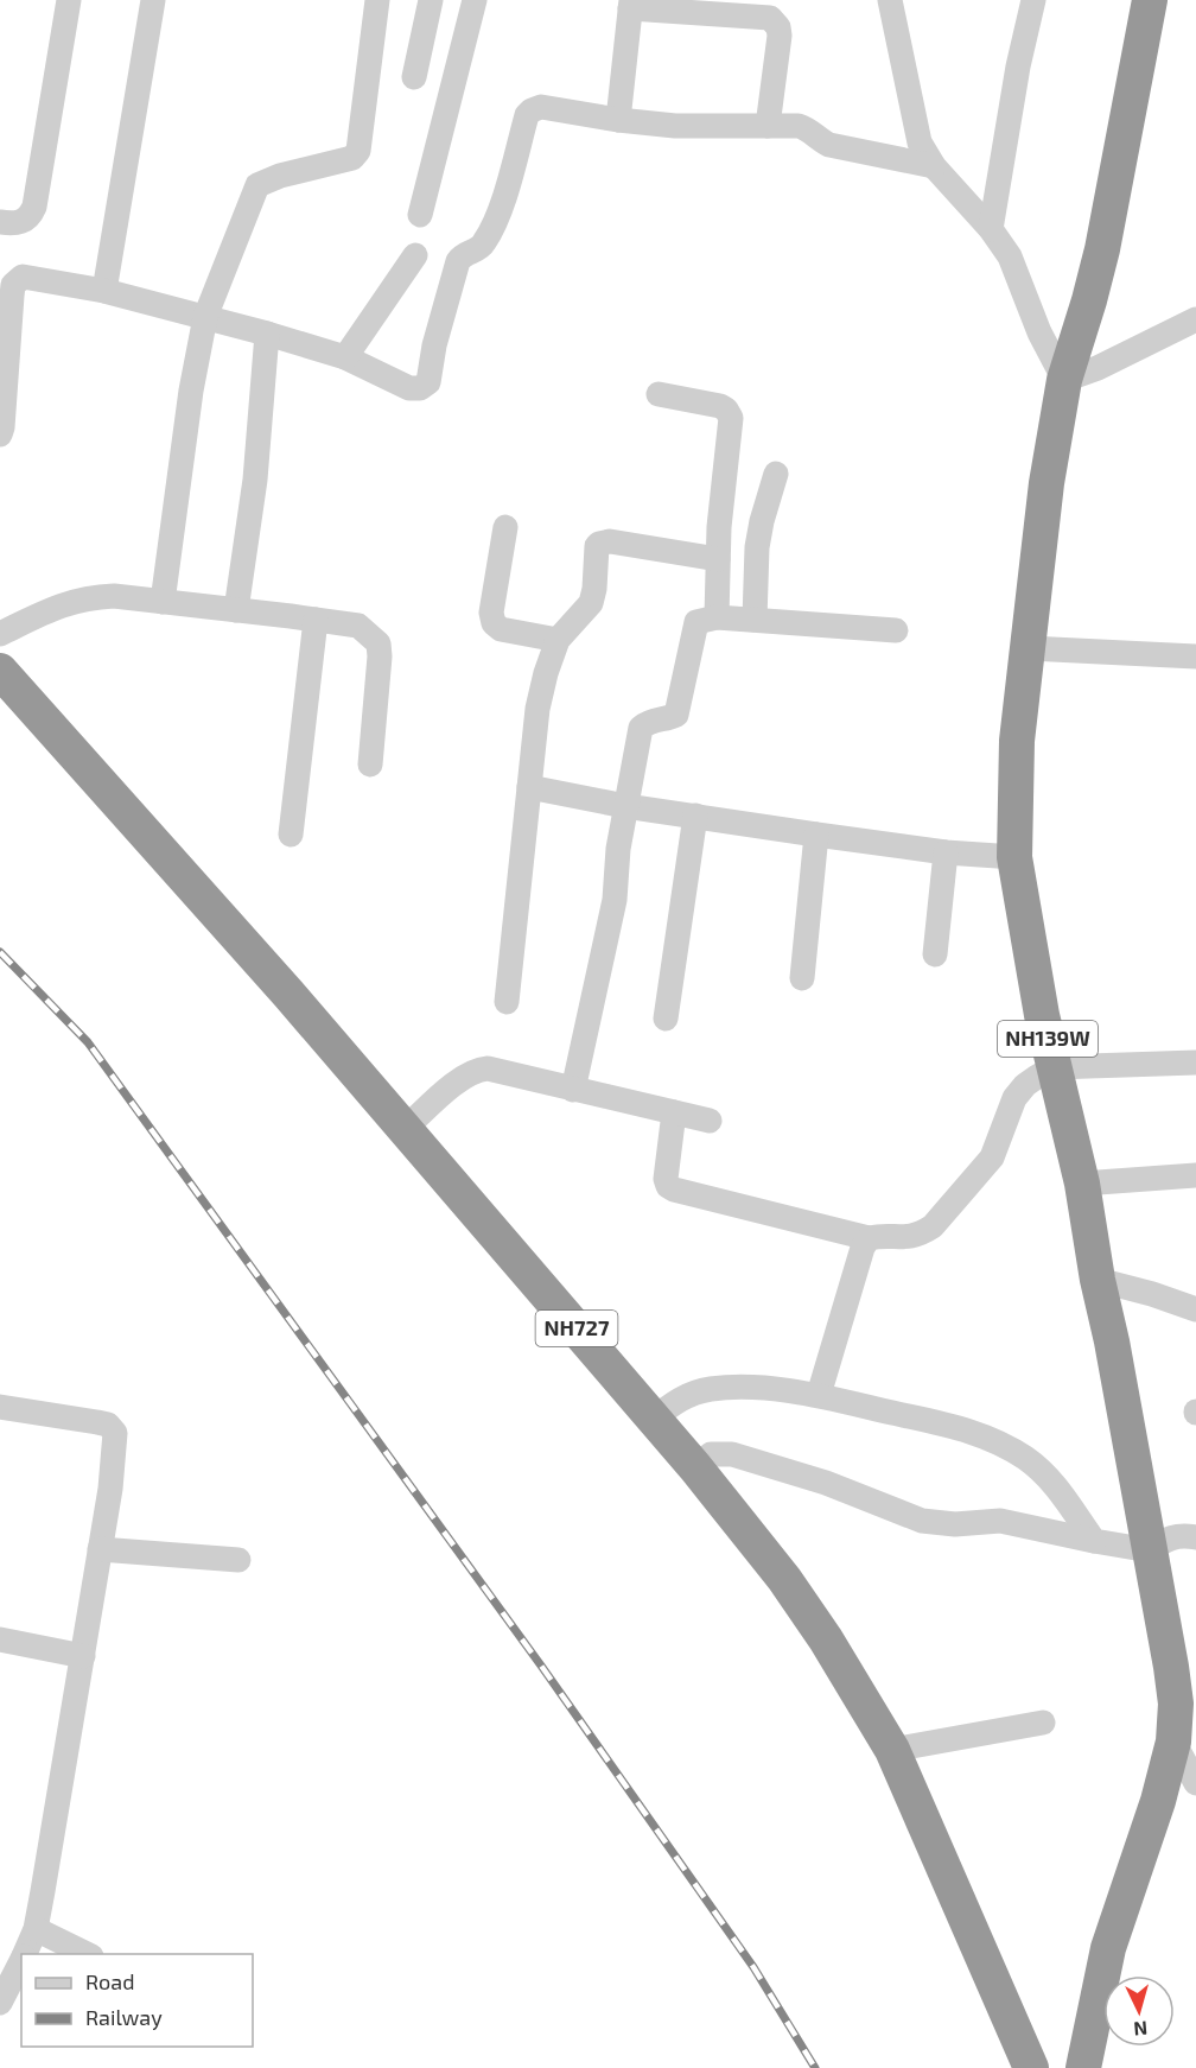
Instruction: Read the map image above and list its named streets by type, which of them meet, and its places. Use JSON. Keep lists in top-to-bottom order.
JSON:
{
  "streets": {
    "highway": ["NH139W", "NH727"]
  },
  "legend": ["Road", "Railway"],
  "north": "bottom"
}
